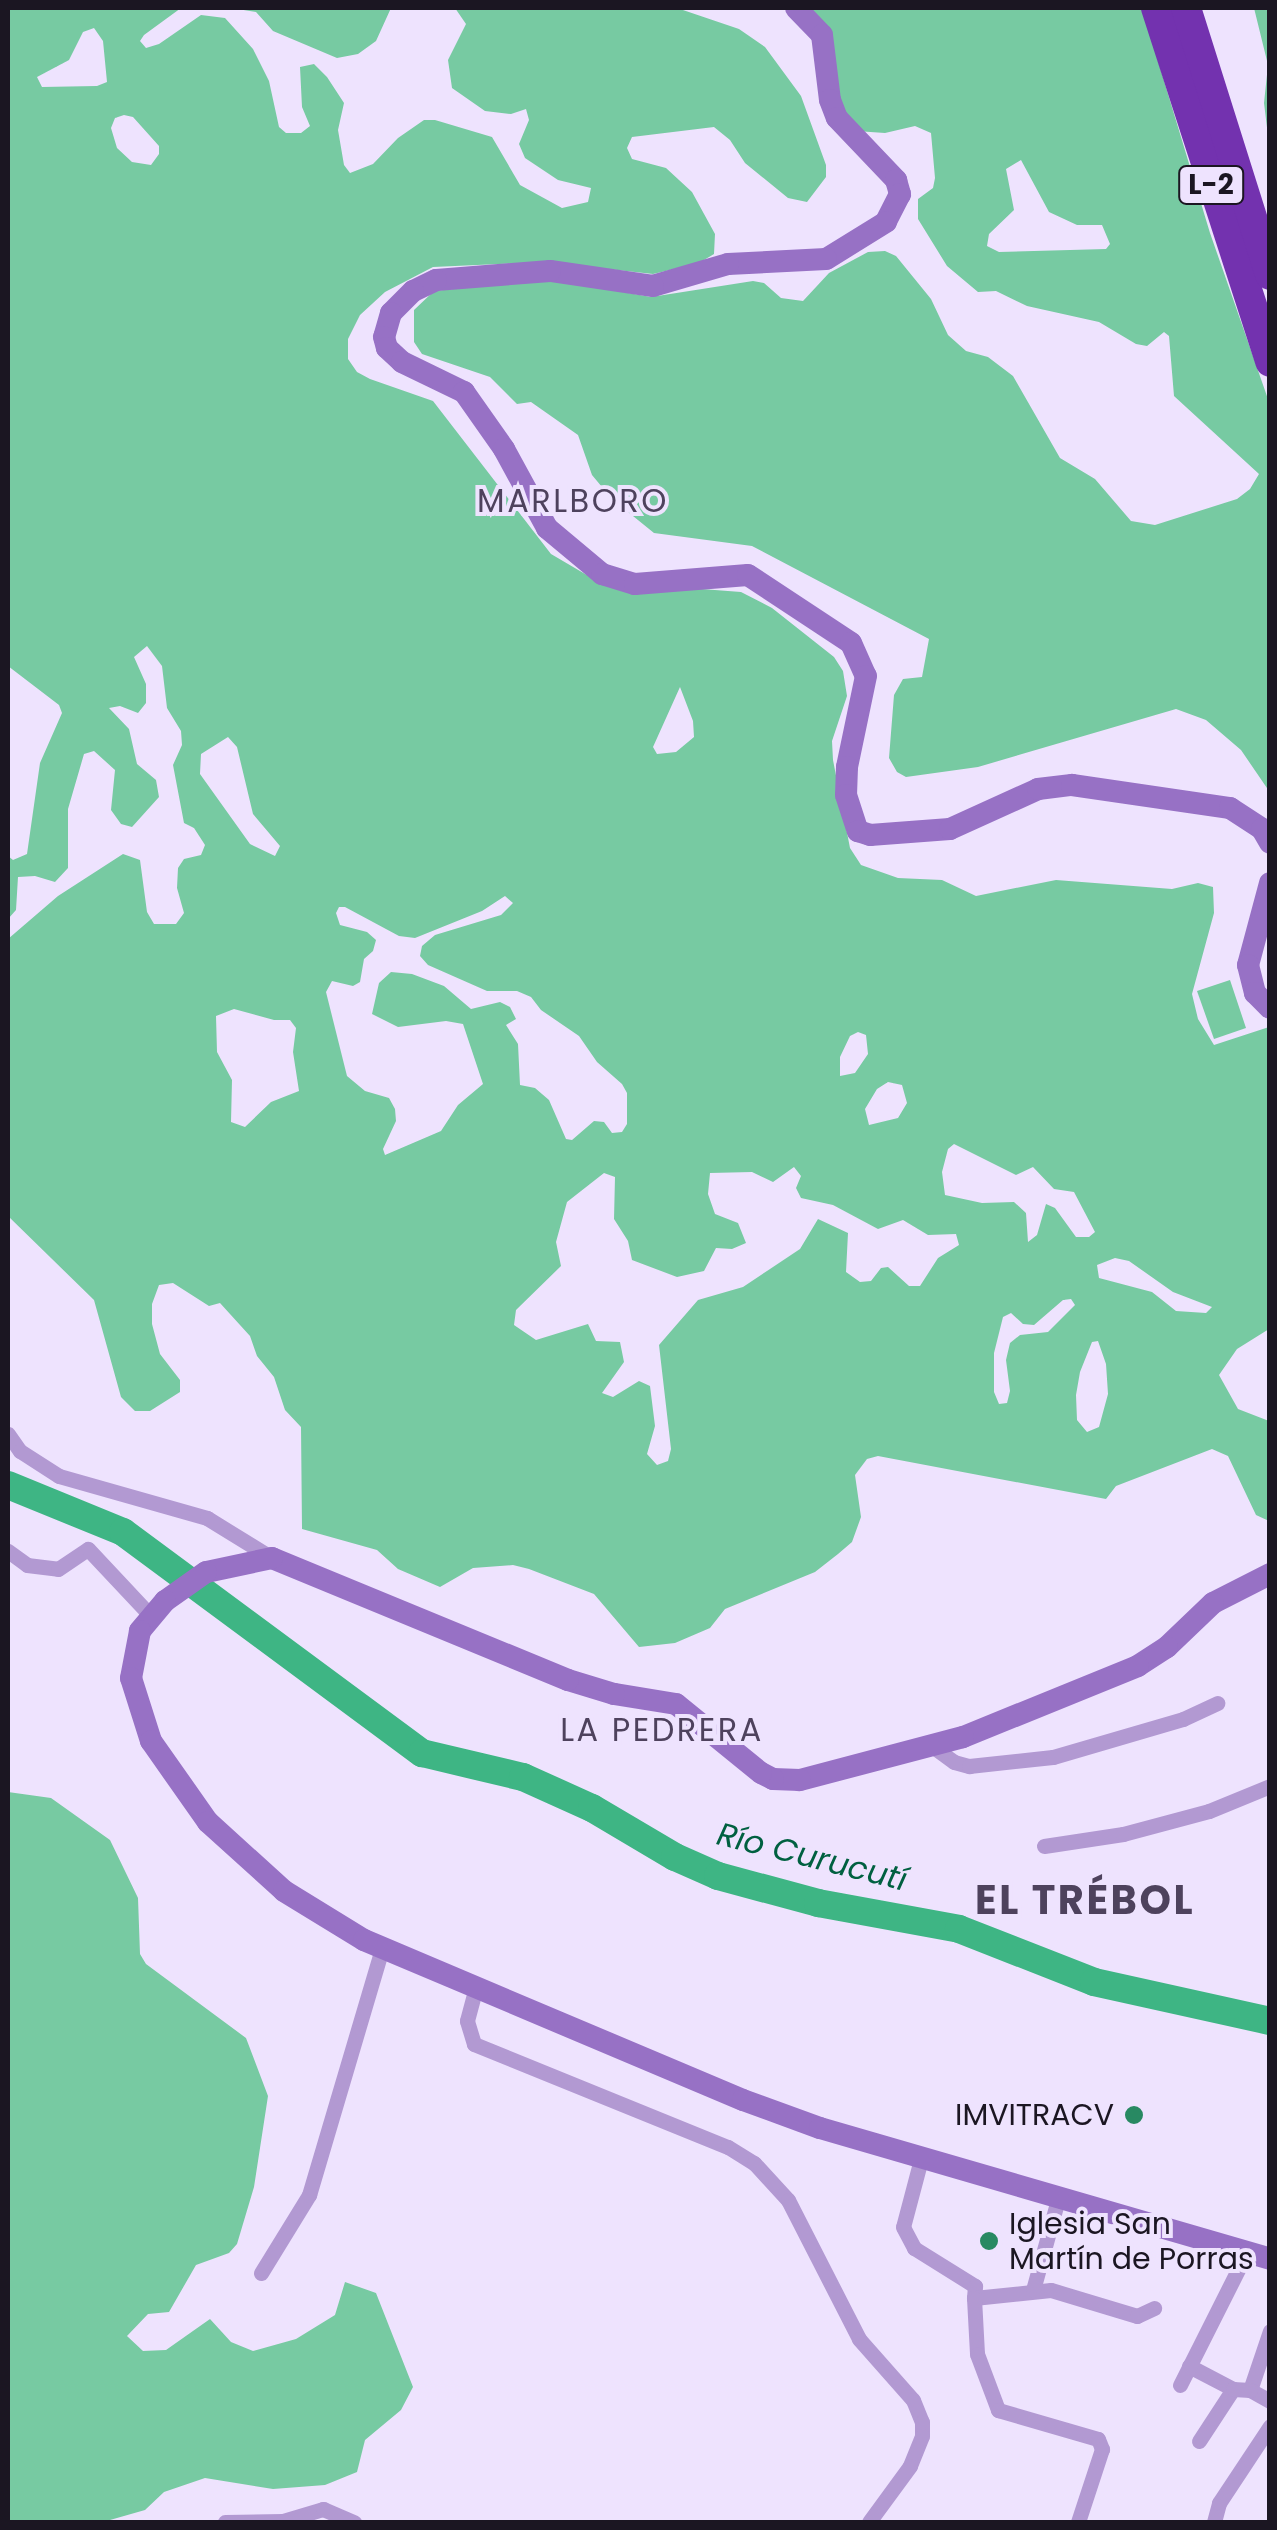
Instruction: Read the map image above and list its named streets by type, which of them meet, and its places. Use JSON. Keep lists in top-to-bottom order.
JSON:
{
  "streets": {
    "highway": ["L-2"]
  },
  "districts": ["MARLBORO", "LA PEDRERA", "EL TRÉBOL"],
  "water": ["Río Curucutí"],
  "places": ["IMVITRACV", "Iglesia San Martín de Porras"]
}
